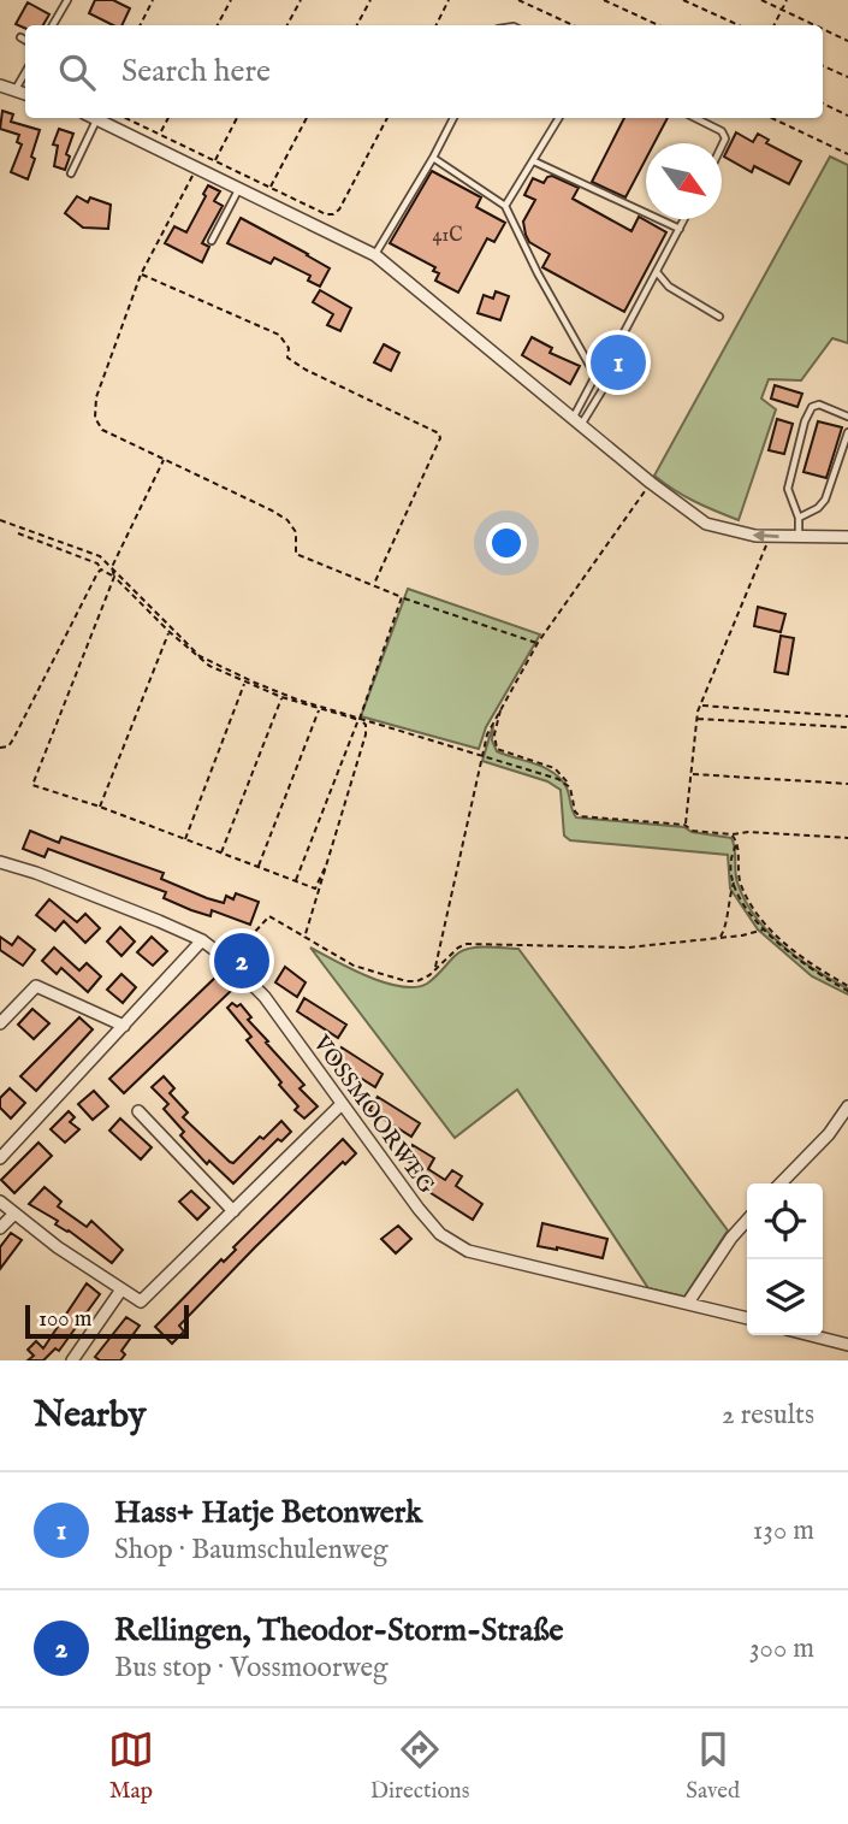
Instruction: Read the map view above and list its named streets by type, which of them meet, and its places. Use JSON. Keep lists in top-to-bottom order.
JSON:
{
  "streets": {
    "street": ["VOSSMOORWEG"]
  },
  "house_numbers": ["41C"],
  "scale_bar": "100 m",
  "north": "bottom right",
  "page": {
    "search": "Search here",
    "pins": ["1", "2"],
    "scale": "100 m",
    "heading": ["Nearby", "2 results"],
    "list": [
      {
        "mark": "1",
        "name": "Hass+ Hatje Betonwerk",
        "note": "Shop · Baumschulenweg",
        "value": "130 m"
      },
      {
        "mark": "2",
        "name": "Rellingen, Theodor-Storm-Straße",
        "note": "Bus stop · Vossmoorweg",
        "value": "300 m"
      }
    ],
    "nav": ["Map", "Directions", "Saved"]
  }
}
